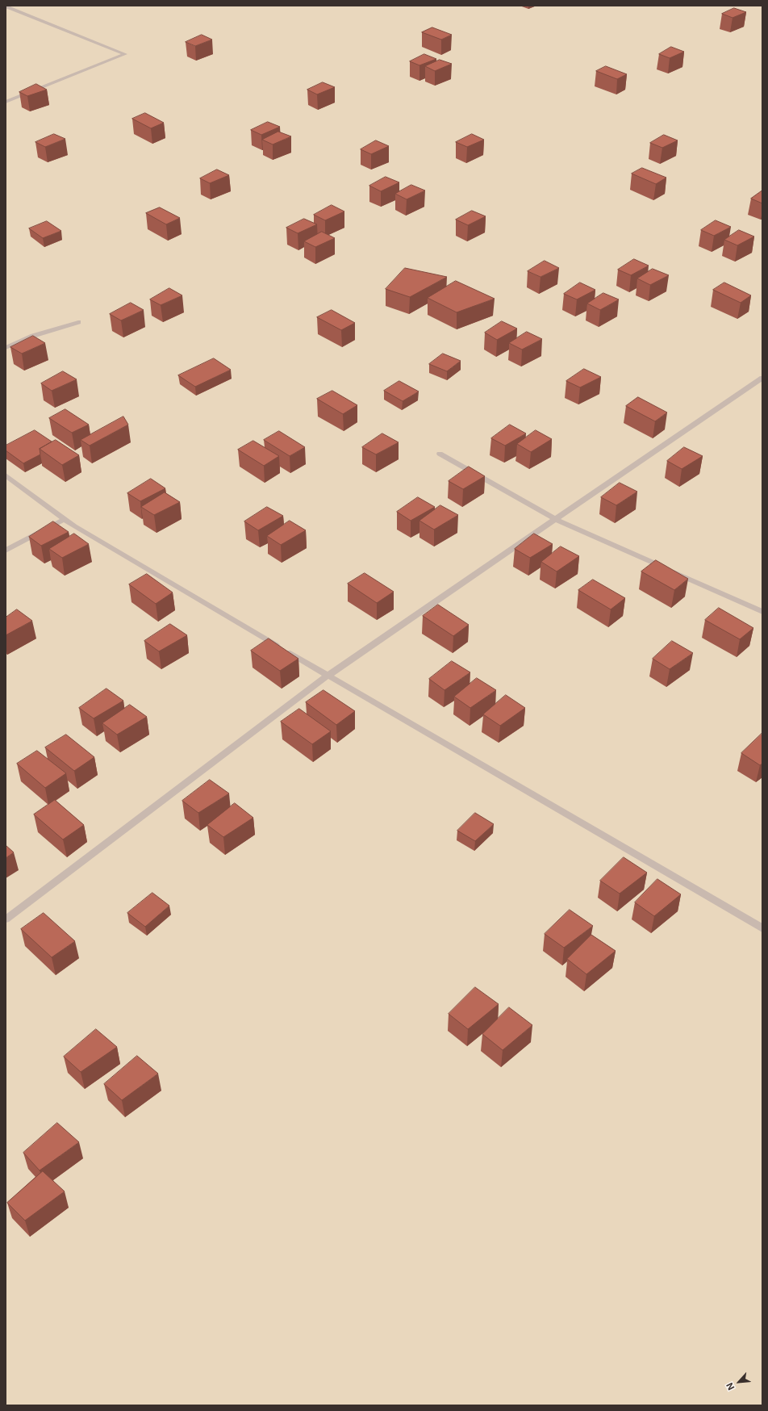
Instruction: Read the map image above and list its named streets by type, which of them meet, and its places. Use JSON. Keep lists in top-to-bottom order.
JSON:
{
  "north": "bottom left"
}
